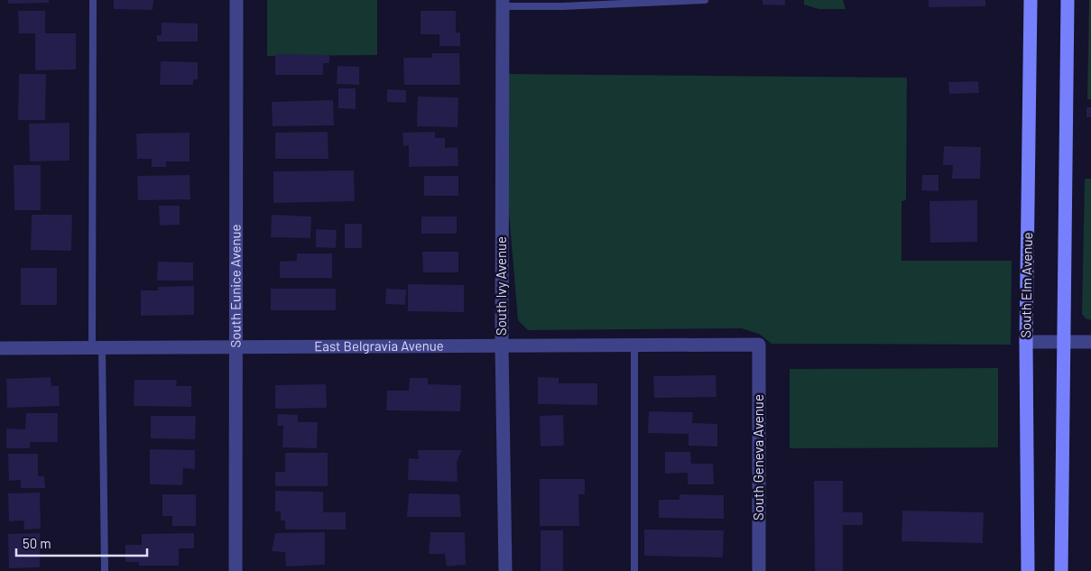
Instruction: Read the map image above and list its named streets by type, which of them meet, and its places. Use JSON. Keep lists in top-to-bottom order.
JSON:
{
  "streets": {
    "main road": ["South Elm Avenue"],
    "street": [
      "South Eunice Avenue",
      "South Ivy Avenue",
      "East Belgravia Avenue",
      "South Geneva Avenue"
    ]
  },
  "crossings": [
    ["South Eunice Avenue", "East Belgravia Avenue"],
    ["South Ivy Avenue", "East Belgravia Avenue"],
    ["East Belgravia Avenue", "South Geneva Avenue"]
  ],
  "scale_bar": "50 m"
}
